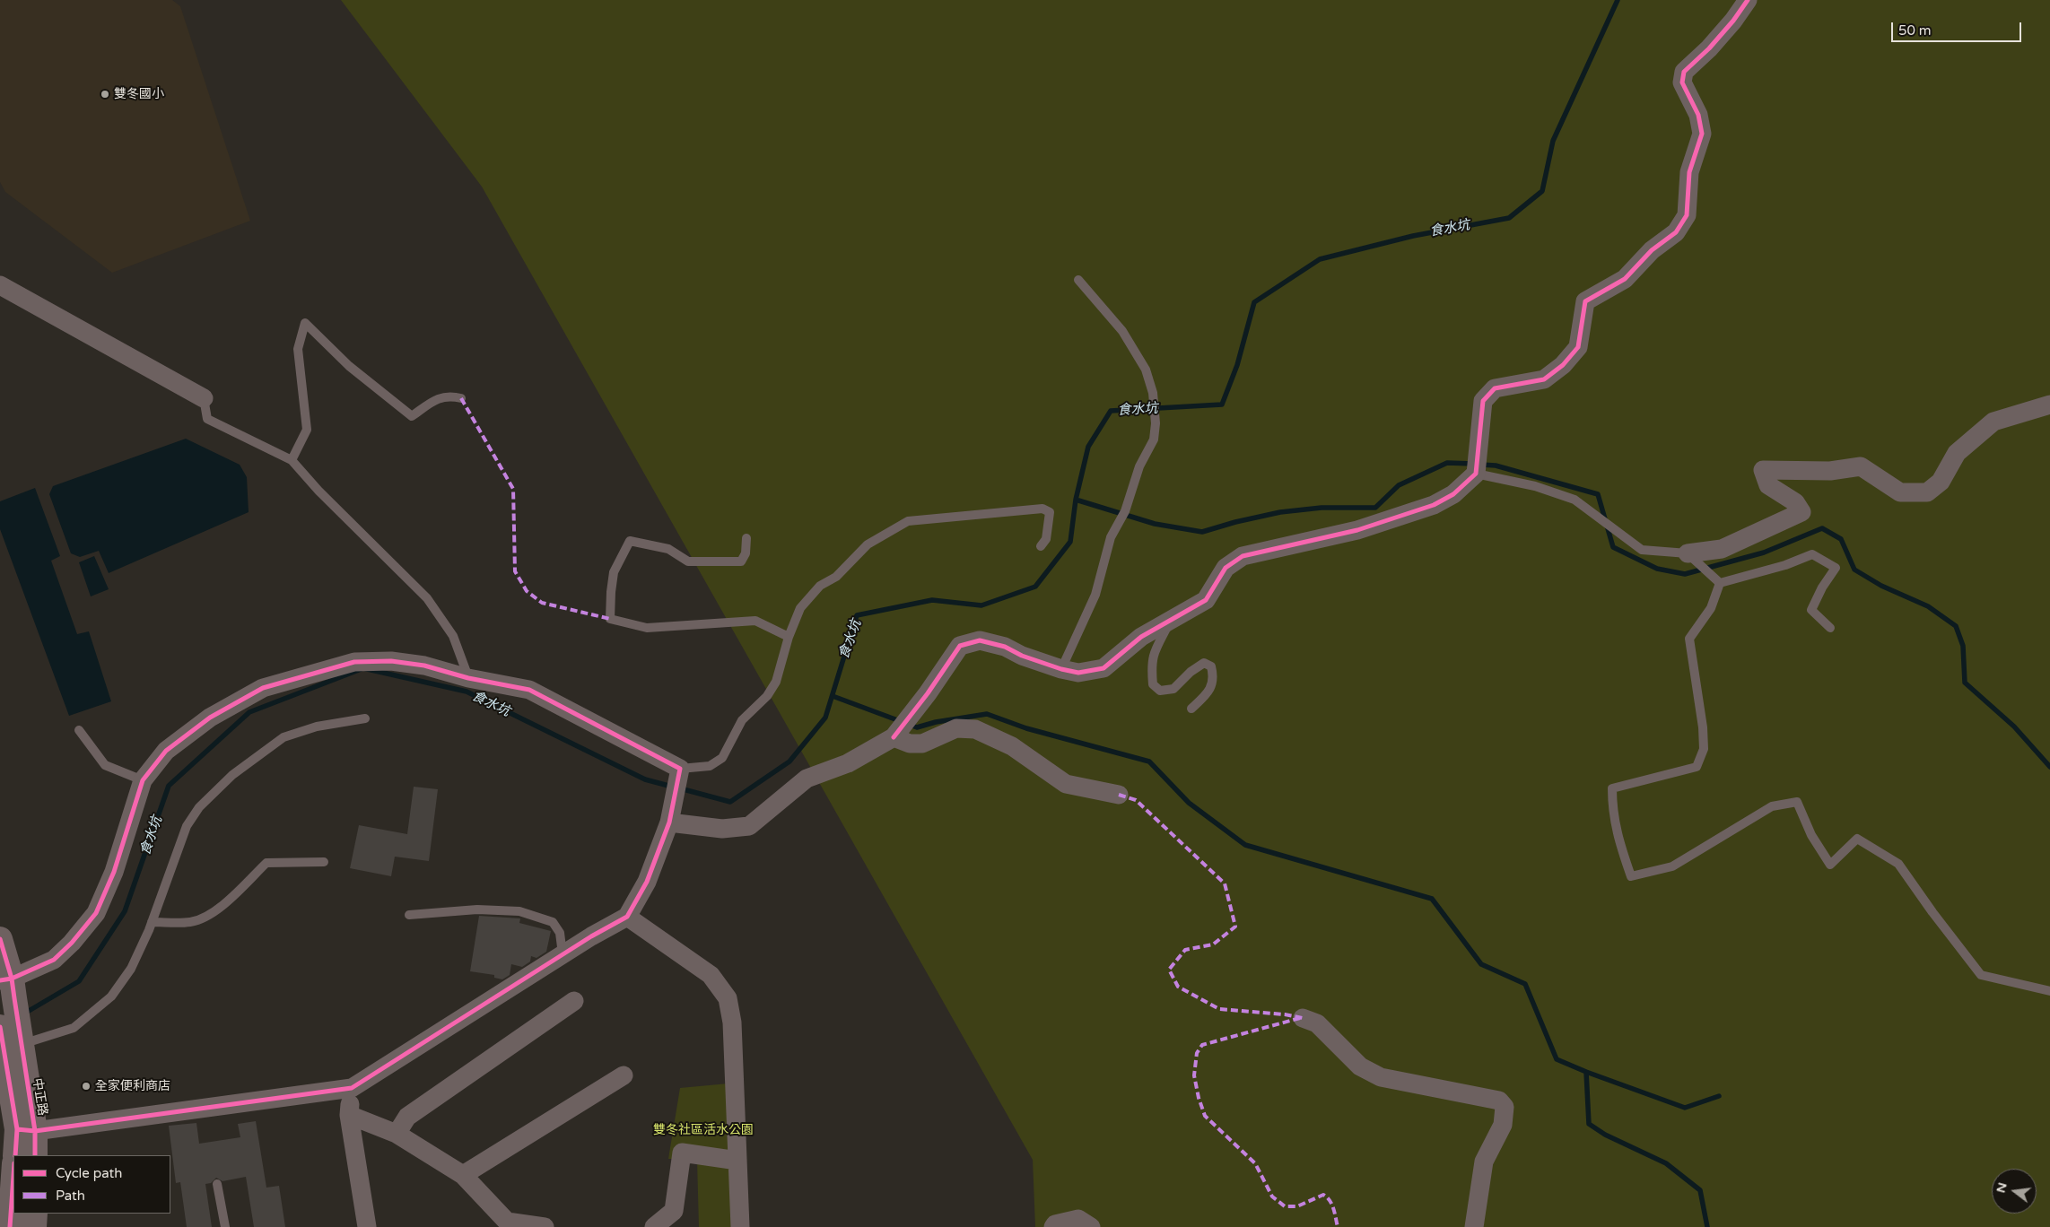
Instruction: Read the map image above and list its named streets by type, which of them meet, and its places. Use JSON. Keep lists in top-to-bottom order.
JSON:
{
  "streets": {
    "main road": ["中正路"]
  },
  "water": ["食水坑"],
  "parks": ["雙冬社區活水公園"],
  "places": ["雙冬國小", "全家便利商店"],
  "legend": ["Cycle path", "Path"],
  "scale_bar": "50 m",
  "north": "left"
}
